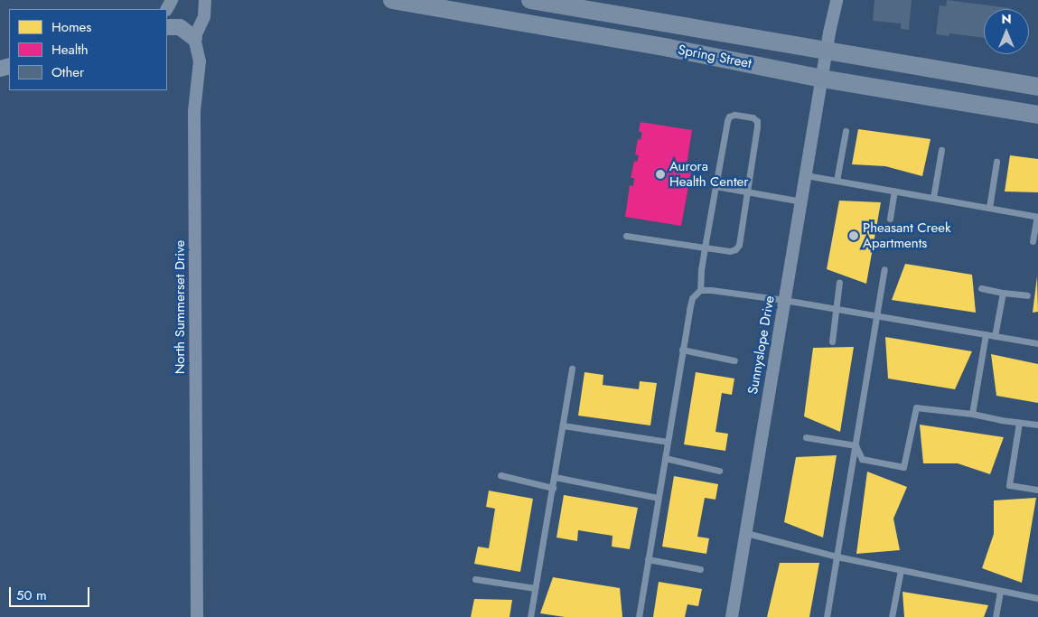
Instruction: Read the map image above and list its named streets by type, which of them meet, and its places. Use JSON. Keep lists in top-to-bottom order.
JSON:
{
  "streets": {
    "main road": ["Spring Street"],
    "street": ["North Summerset Drive", "Sunnyslope Drive"]
  },
  "crossings": [
    ["Spring Street", "Sunnyslope Drive"]
  ],
  "places": ["Aurora Health Center", "Pheasant Creek Apartments"],
  "legend": ["Homes", "Health", "Other"],
  "scale_bar": "50 m",
  "north": "top"
}
